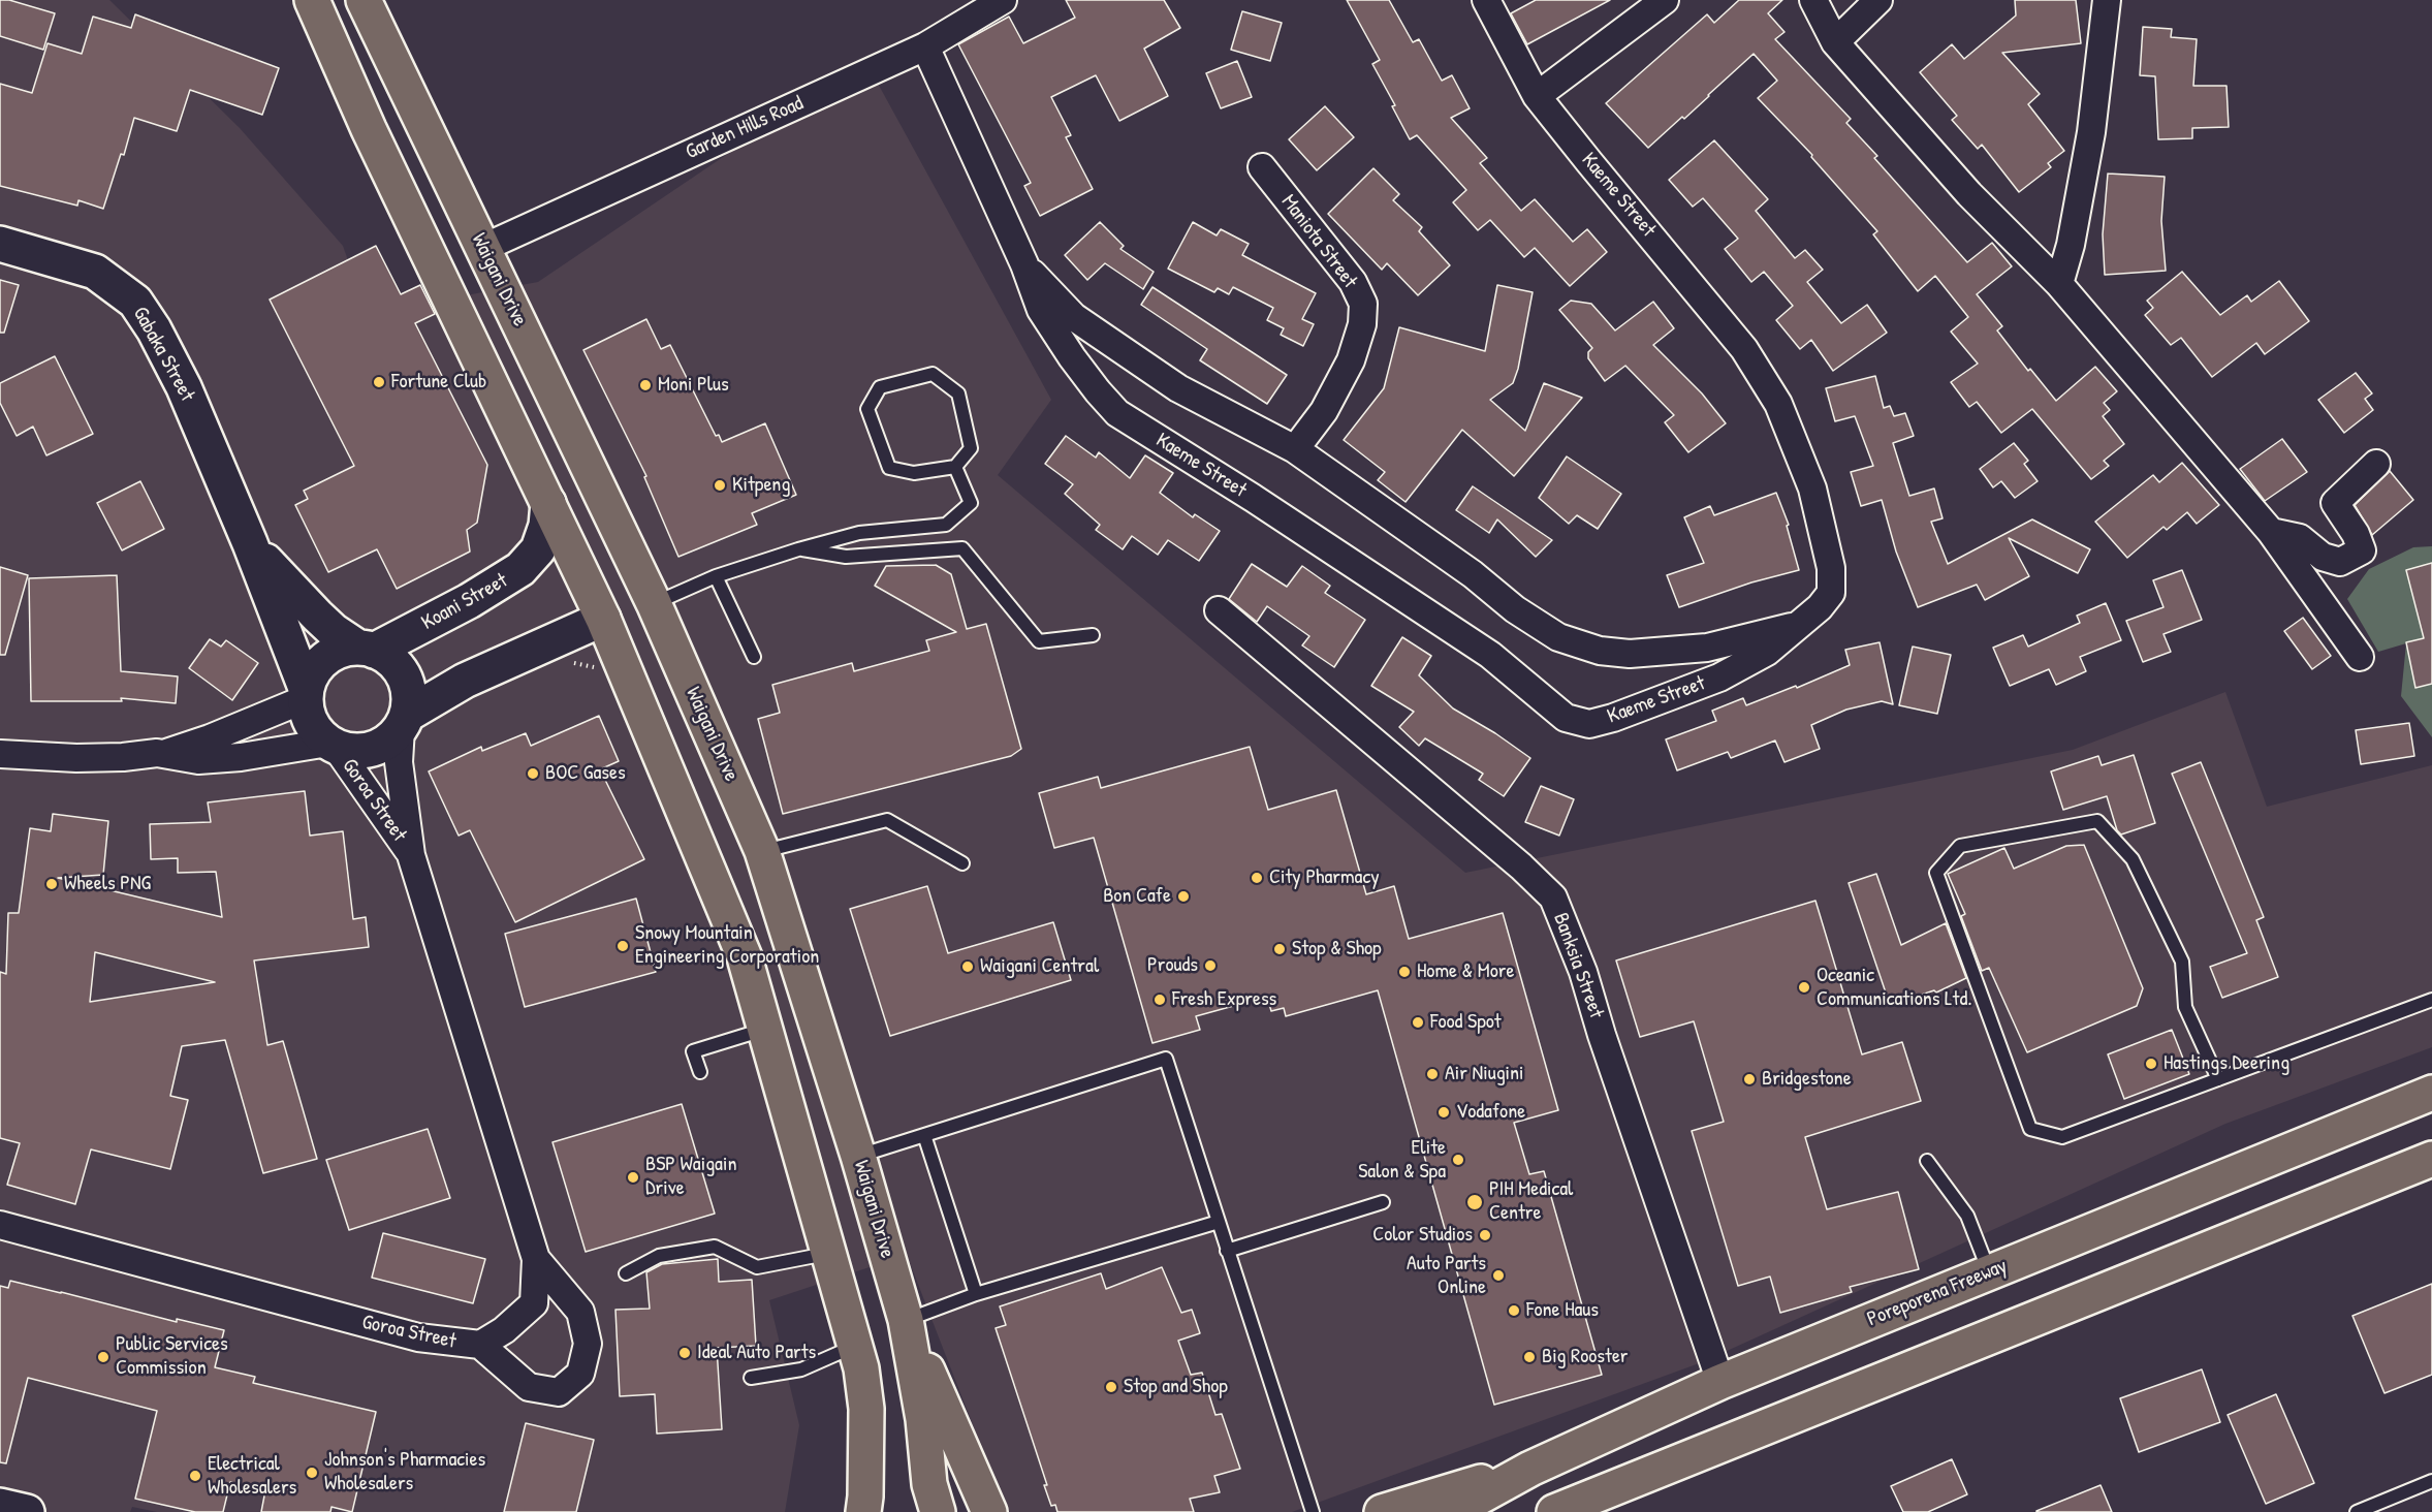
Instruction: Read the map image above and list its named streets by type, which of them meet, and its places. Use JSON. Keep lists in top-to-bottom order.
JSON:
{
  "streets": {
    "highway": ["Waigani Drive", "Poreporena Freeway"],
    "street": [
      "Garden Hills Road",
      "Kaeme Street",
      "Maniota Street",
      "Gabaka Street",
      "Koani Street",
      "Goroa Street",
      "Banksia Street"
    ]
  },
  "crossings": [
    ["Garden Hills Road", "Kaeme Street"],
    ["Garden Hills Road", "Waigani Drive"],
    ["Gabaka Street", "Koani Street"],
    ["Gabaka Street", "Goroa Street"],
    ["Koani Street", "Goroa Street"],
    ["Banksia Street", "Poreporena Freeway"]
  ],
  "places": [
    "Fortune Club",
    "Moni Plus",
    "Kitpeng",
    "BOC Gases",
    "City Pharmacy",
    "Wheels PNG",
    "Bon Cafe",
    "Snowy Mountain Engineering Corporation",
    "Stop & Shop",
    "Prouds",
    "Waigani Central",
    "Home & More",
    "Oceanic Communications Ltd.",
    "Fresh Express",
    "Food Spot",
    "Hastings Deering",
    "Air Niugini",
    "Bridgestone",
    "Vodafone",
    "Elite Salon & Spa",
    "BSP Waigain Drive",
    "PIH Medical Centre",
    "Color Studios",
    "Auto Parts Online",
    "Fone Haus",
    "Ideal Auto Parts",
    "Public Services Commission",
    "Big Rooster",
    "Stop and Shop",
    "Johnson's Pharmacies Wholesalers",
    "Electrical Wholesalers"
  ]
}
